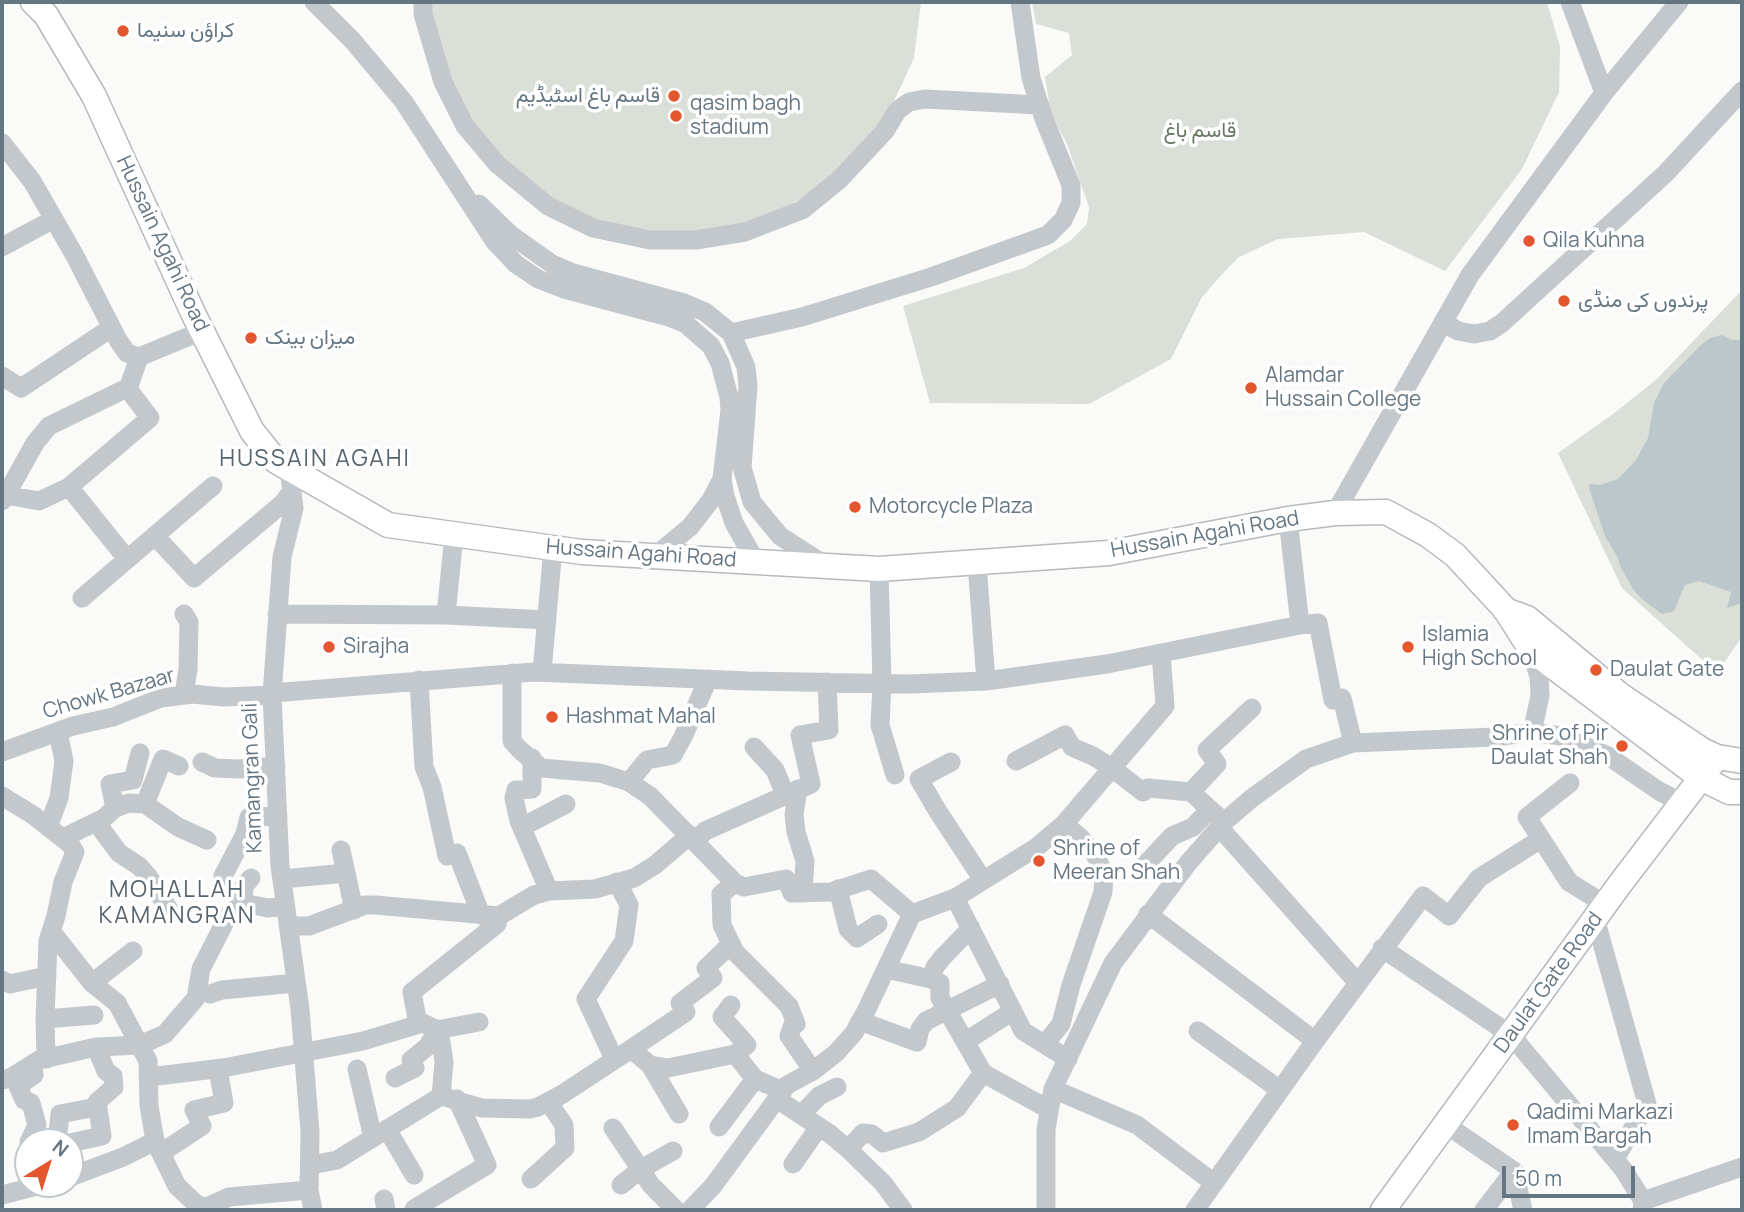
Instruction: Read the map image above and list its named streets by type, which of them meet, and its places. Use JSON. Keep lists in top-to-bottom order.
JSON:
{
  "streets": {
    "main road": ["Hussain Agahi Road", "Daulat Gate Road"],
    "street": ["Chowk Bazaar", "Kamangran Gali"]
  },
  "crossings": [
    ["Hussain Agahi Road", "Kamangran Gali"],
    ["Hussain Agahi Road", "Daulat Gate Road"],
    ["Chowk Bazaar", "Kamangran Gali"]
  ],
  "districts": ["HUSSAIN AGAHI", "MOHALLAH KAMANGRAN"],
  "parks": ["قاسم باغ"],
  "places": [
    "کراؤن سنیما",
    "قاسم باغ اسٹیڈیم",
    "qasim bagh stadium",
    "Qila Kuhna",
    "پرندوں کی منڈی",
    "میزان بینک",
    "Alamdar Hussain College",
    "Motorcycle Plaza",
    "Sirajha",
    "Islamia High School",
    "Daulat Gate",
    "Hashmat Mahal",
    "Shrine of Pir Daulat Shah",
    "Shrine of Meeran Shah",
    "Qadimi Markazi Imam Bargah"
  ],
  "scale_bar": "50 m",
  "north": "top right"
}
